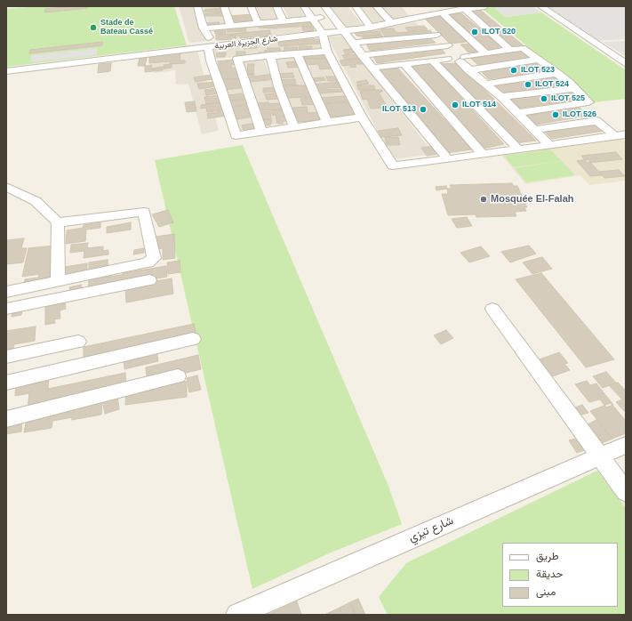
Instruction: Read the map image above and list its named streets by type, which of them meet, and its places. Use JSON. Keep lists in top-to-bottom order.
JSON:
{
  "streets": {
    "street": ["شارع الجزيرة العربية", "شارع تيزي"]
  },
  "places": [
    "Stade de Bateau Cassé",
    "ILOT 520",
    "ILOT 523",
    "ILOT 524",
    "ILOT 525",
    "ILOT 514",
    "ILOT 513",
    "ILOT 526",
    "Mosquée El-Falah"
  ],
  "legend": ["طريق", "حديقة", "مبنى"]
}
